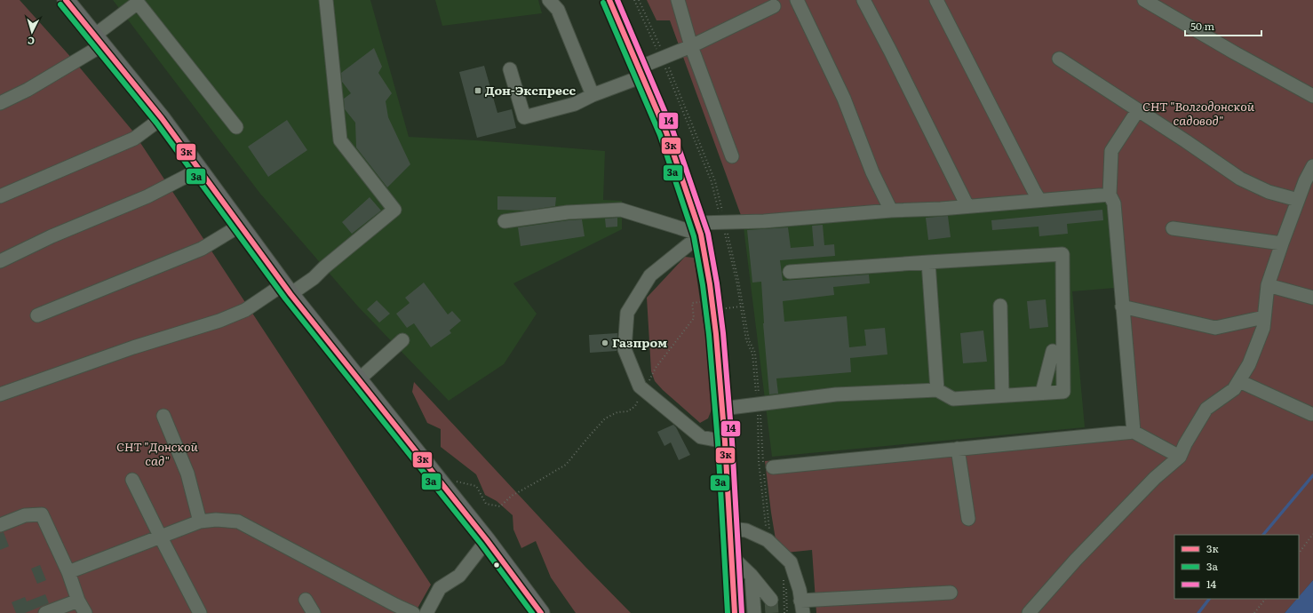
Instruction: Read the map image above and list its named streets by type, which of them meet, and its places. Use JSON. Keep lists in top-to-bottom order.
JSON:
{
  "parks": ["СНТ \"Волгодонской садовод\"", "СНТ \"Донской сад\""],
  "places": {
    "transit": ["Дон-Экспресс"],
    "other": ["Газпром"]
  },
  "lines": ["transit line 3к", "transit line 14", "transit line 3а"],
  "legend": ["3к", "3а", "14"],
  "scale_bar": "50 m",
  "north": "bottom"
}
